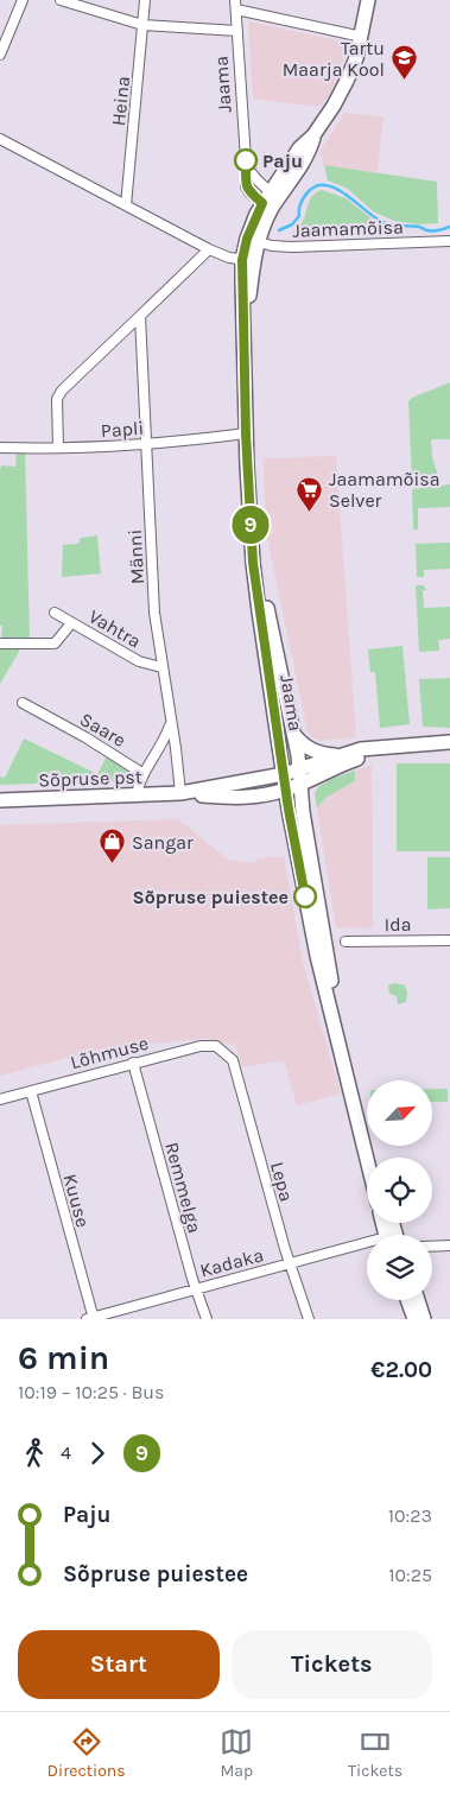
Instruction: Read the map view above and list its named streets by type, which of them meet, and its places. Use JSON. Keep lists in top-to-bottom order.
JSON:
{
  "streets": {
    "main road": ["Jaama", "Sõpruse pst"],
    "street": [
      "Heina",
      "Jaamamõisa",
      "Papli",
      "Männi",
      "Vahtra",
      "Saare",
      "Ida",
      "Lõhmuse",
      "Lepa",
      "Remmelga",
      "Kuuse",
      "Kadaka"
    ]
  },
  "crossings": [
    ["Jaama", "Jaamamõisa"],
    ["Jaama", "Papli"],
    ["Jaama", "Sõpruse pst"],
    ["Papli", "Männi"],
    ["Männi", "Vahtra"],
    ["Männi", "Sõpruse pst"],
    ["Lõhmuse", "Lepa"],
    ["Lõhmuse", "Remmelga"],
    ["Lõhmuse", "Kuuse"],
    ["Lepa", "Kadaka"],
    ["Remmelga", "Kadaka"],
    ["Kuuse", "Kadaka"]
  ],
  "places": {
    "school or university": ["Tartu Maarja Kool"],
    "other": ["Paju", "Sõpruse puiestee"],
    "supermarket": ["Jaamamõisa Selver"],
    "shop": ["Sangar"]
  },
  "lines": ["bus line 9"],
  "north": "top right",
  "page": {
    "on_map": "9",
    "heading": ["6 min", "10:19 – 10:25 · Bus", "€2.00"],
    "legs": ["4", "9"],
    "list": [
      {
        "name": "Paju",
        "value": "10:23"
      },
      {
        "name": "Sõpruse puiestee",
        "value": "10:25"
      }
    ],
    "buttons": ["Start", "Tickets"],
    "tabs": ["Directions", "Map", "Tickets"]
  }
}
